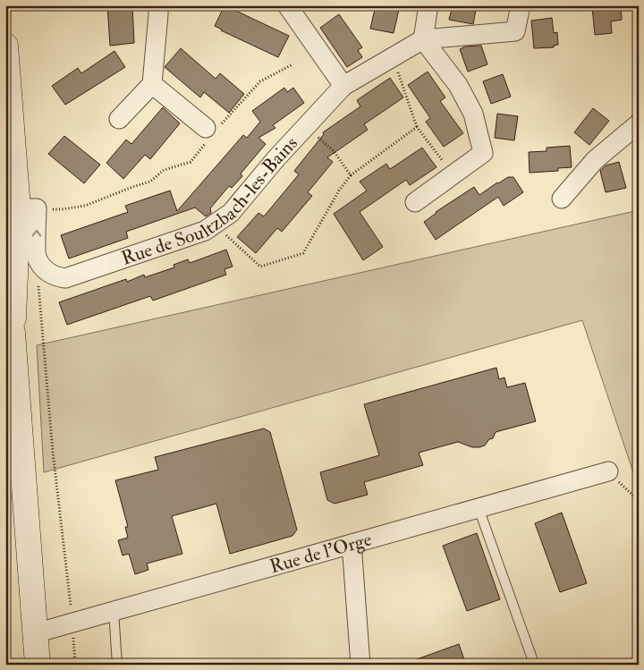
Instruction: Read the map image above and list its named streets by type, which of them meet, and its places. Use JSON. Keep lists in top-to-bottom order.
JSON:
{
  "streets": {
    "street": ["Rue de Soultzbach-les-Bains", "Rue de l'Orge"]
  }
}
